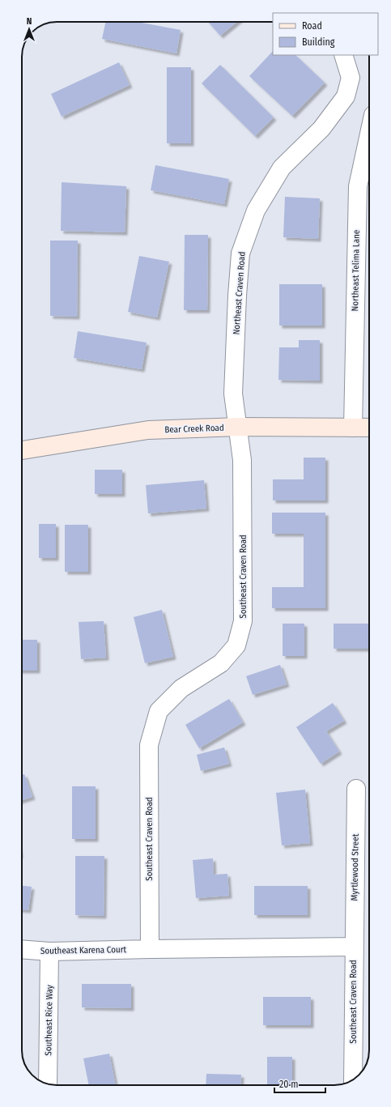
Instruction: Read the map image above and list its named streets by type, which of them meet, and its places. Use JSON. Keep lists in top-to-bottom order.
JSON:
{
  "streets": {
    "street": [
      "Northeast Telima Lane",
      "Northeast Craven Road",
      "Bear Creek Road",
      "Southeast Craven Road",
      "Myrtlewood Street",
      "Southeast Karena Court",
      "Southeast Rice Way"
    ]
  },
  "crossings": [
    ["Northeast Telima Lane", "Bear Creek Road"],
    ["Northeast Craven Road", "Bear Creek Road"],
    ["Northeast Craven Road", "Southeast Craven Road"],
    ["Bear Creek Road", "Southeast Craven Road"],
    ["Southeast Craven Road", "Myrtlewood Street"],
    ["Southeast Craven Road", "Southeast Karena Court"],
    ["Southeast Karena Court", "Southeast Rice Way"]
  ],
  "legend": ["Road", "Building"],
  "scale_bar": "20 m",
  "north": "top"
}
